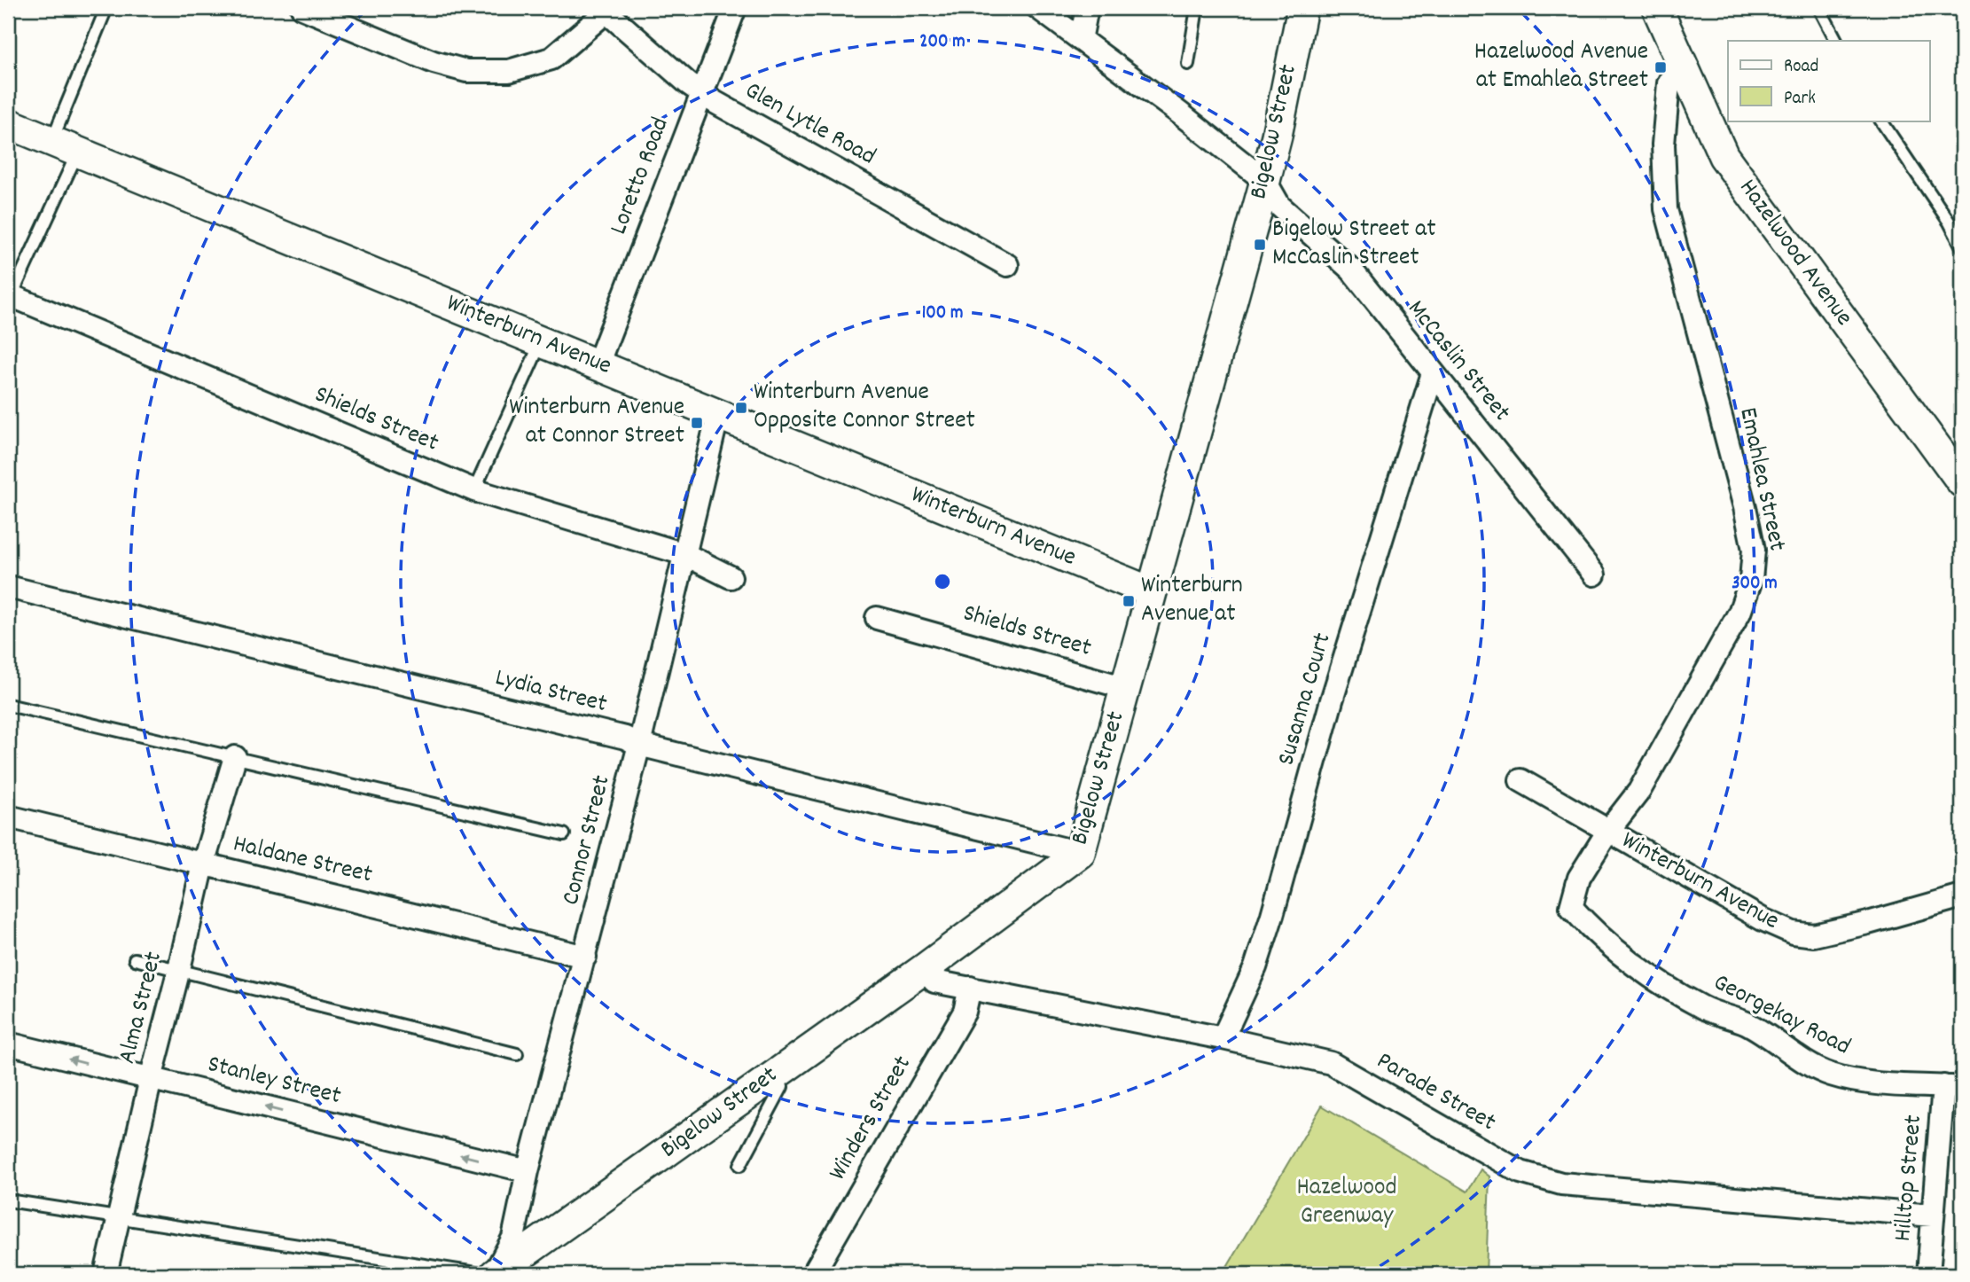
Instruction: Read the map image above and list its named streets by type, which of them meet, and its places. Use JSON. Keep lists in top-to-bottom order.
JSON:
{
  "streets": {
    "street": [
      "Glen Lytle Road",
      "Bigelow Street",
      "Loretto Road",
      "Hazelwood Avenue",
      "Winterburn Avenue",
      "McCaslin Street",
      "Shields Street",
      "Emahlea Street",
      "Lydia Street",
      "Susanna Court",
      "Connor Street",
      "Haldane Street",
      "Alma Street",
      "Georgekay Road",
      "Stanley Street",
      "Parade Street",
      "Winders Street",
      "Hilltop Street"
    ]
  },
  "crossings": [
    ["Glen Lytle Road", "Loretto Road"],
    ["Bigelow Street", "Winterburn Avenue"],
    ["Bigelow Street", "McCaslin Street"],
    ["Bigelow Street", "Shields Street"],
    ["Bigelow Street", "Lydia Street"],
    ["Bigelow Street", "Connor Street"],
    ["Bigelow Street", "Parade Street"],
    ["Loretto Road", "Winterburn Avenue"],
    ["Hazelwood Avenue", "Emahlea Street"],
    ["Winterburn Avenue", "Emahlea Street"],
    ["Winterburn Avenue", "Connor Street"],
    ["McCaslin Street", "Susanna Court"],
    ["Shields Street", "Connor Street"],
    ["Emahlea Street", "Georgekay Road"],
    ["Lydia Street", "Connor Street"],
    ["Susanna Court", "Parade Street"],
    ["Connor Street", "Haldane Street"],
    ["Connor Street", "Stanley Street"],
    ["Haldane Street", "Alma Street"],
    ["Alma Street", "Stanley Street"],
    ["Georgekay Road", "Hilltop Street"],
    ["Parade Street", "Winders Street"],
    ["Parade Street", "Hilltop Street"]
  ],
  "one_way": ["Stanley Street"],
  "parks": ["Hazelwood Greenway"],
  "places": {
    "transit": [
      "Hazelwood Avenue at Emahlea Street",
      "Bigelow Street at McCaslin Street",
      "Winterburn Avenue Opposite Connor Street",
      "Winterburn Avenue at Connor Street",
      "Winterburn Avenue at"
    ]
  },
  "legend": ["Road", "Park"],
  "rings": ["200 m", "100 m", "300 m"]
}
